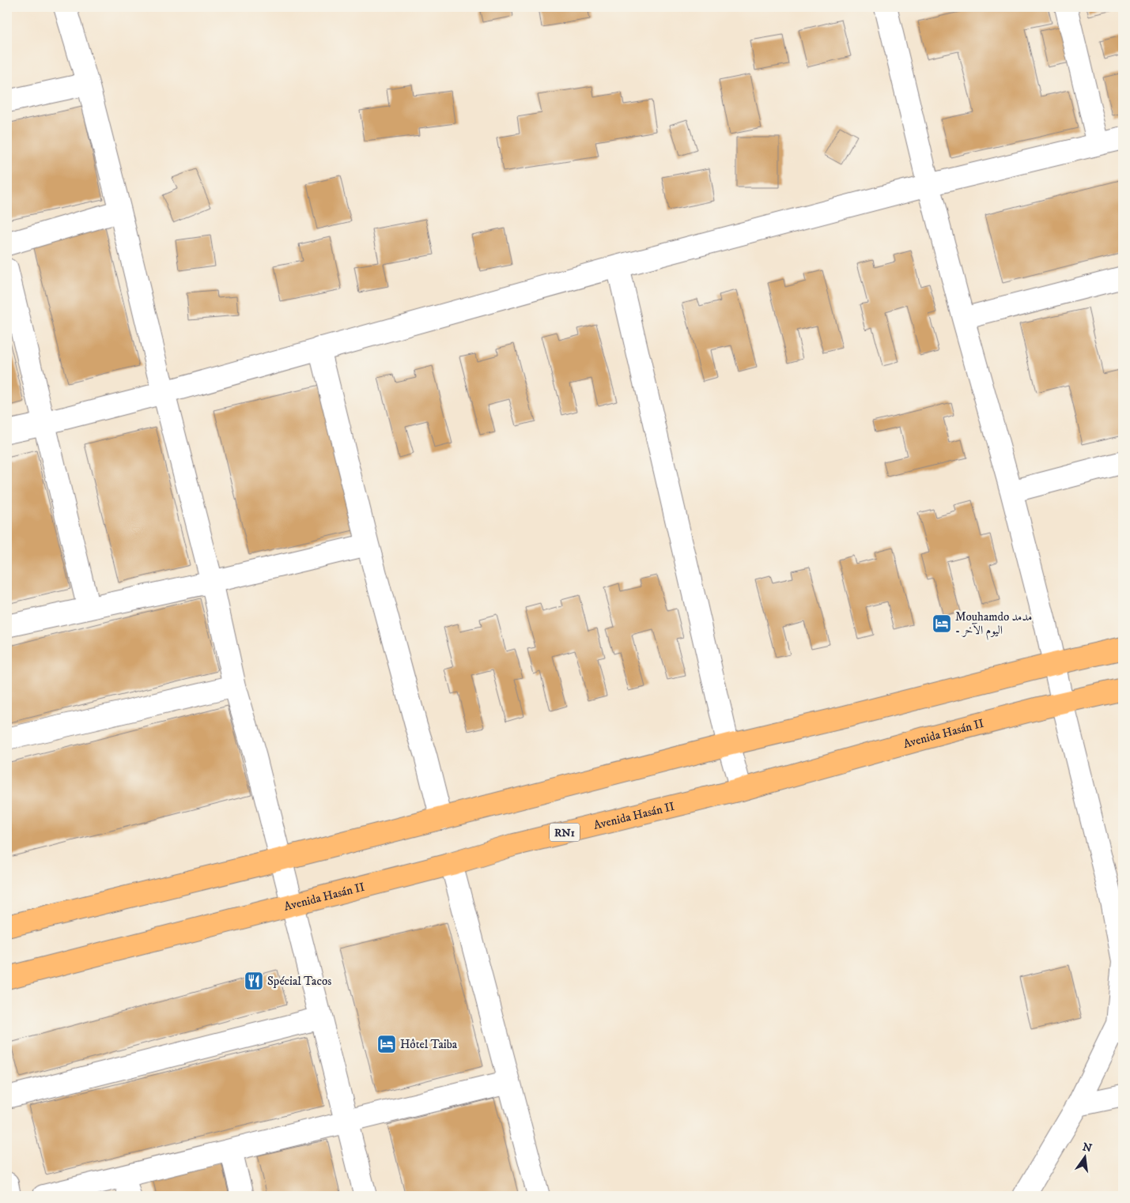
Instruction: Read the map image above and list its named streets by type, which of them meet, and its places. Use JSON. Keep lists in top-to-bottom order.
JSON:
{
  "streets": {
    "main road": ["Avenida Hasán II", "RN1"]
  },
  "places": {
    "hotel": ["Mouhamdo مدمد - اليوم الآخر", "Hôtel Taiba"],
    "restaurant": ["Spécial Tacos"]
  },
  "north": "top"
}
